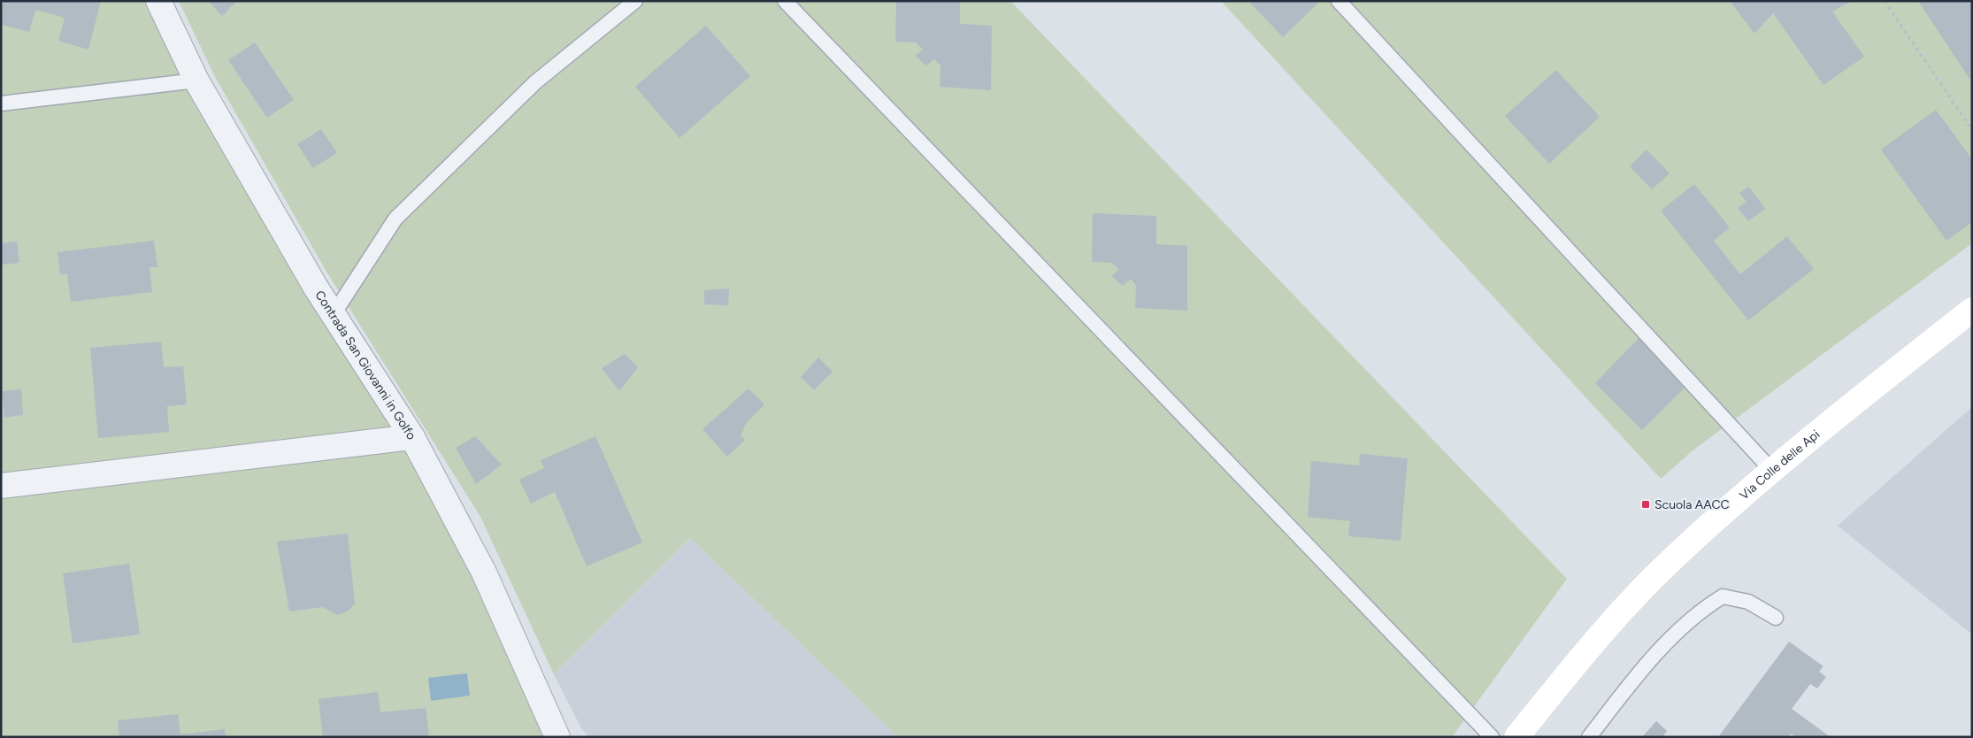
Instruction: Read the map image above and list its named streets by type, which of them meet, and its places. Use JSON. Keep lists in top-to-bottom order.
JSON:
{
  "streets": {
    "main road": ["Via Colle delle Api"],
    "street": ["Contrada San Giovanni in Golfo"]
  },
  "places": {
    "transit": ["Scuola AACC"]
  }
}
